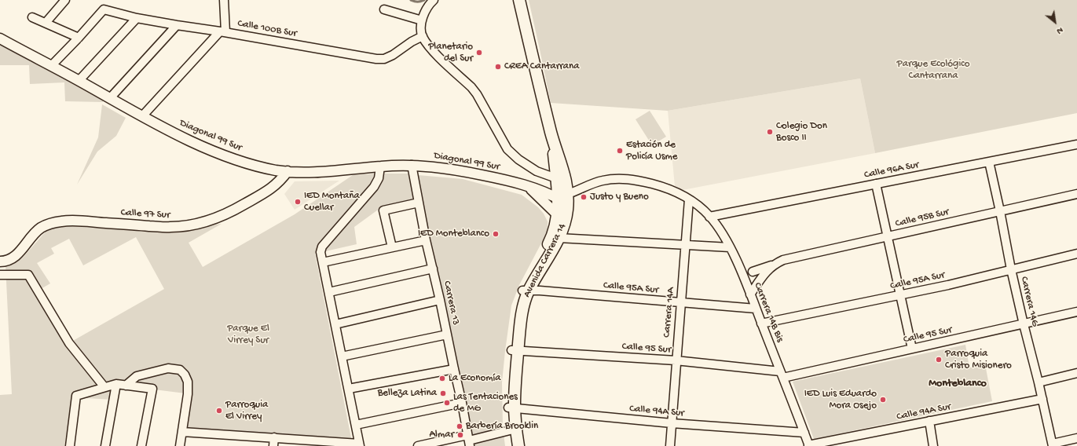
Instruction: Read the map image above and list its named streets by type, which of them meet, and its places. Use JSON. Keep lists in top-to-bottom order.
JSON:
{
  "streets": {
    "main road": ["Avenida Carrera 14"],
    "street": [
      "Calle 100B Sur",
      "Diagonal 99 Sur",
      "Calle 96A Sur",
      "Calle 97 Sur",
      "Calle 95B Sur",
      "Calle 95A Sur",
      "Carrera 14G",
      "Carrera 13",
      "Carrera 14A",
      "Carrera 14B Bis",
      "Calle 95 Sur",
      "Calle 94A Sur"
    ]
  },
  "crossings": [
    ["Diagonal 99 Sur", "Calle 97 Sur"],
    ["Diagonal 99 Sur", "Avenida Carrera 14"],
    ["Diagonal 99 Sur", "Carrera 13"],
    ["Calle 96A Sur", "Carrera 14G"],
    ["Calle 96A Sur", "Carrera 14B Bis"],
    ["Calle 95B Sur", "Carrera 14G"],
    ["Calle 95B Sur", "Carrera 14B Bis"],
    ["Avenida Carrera 14", "Calle 95A Sur"],
    ["Avenida Carrera 14", "Calle 95 Sur"],
    ["Avenida Carrera 14", "Calle 94A Sur"],
    ["Calle 95A Sur", "Carrera 14G"],
    ["Calle 95A Sur", "Carrera 14A"],
    ["Calle 95A Sur", "Carrera 14B Bis"],
    ["Carrera 14G", "Calle 95 Sur"],
    ["Carrera 14G", "Calle 94A Sur"],
    ["Carrera 14A", "Carrera 14B Bis"],
    ["Carrera 14A", "Calle 95 Sur"],
    ["Carrera 14A", "Calle 94A Sur"],
    ["Carrera 14B Bis", "Calle 95 Sur"],
    ["Carrera 14B Bis", "Calle 94A Sur"]
  ],
  "districts": ["Monteblanco"],
  "parks": ["Parque Ecológico Cantarrana", "Parque El Virrey Sur"],
  "places": [
    "Planetario del Sur",
    "CREA Cantarrana",
    "Colegio Don Bosco II",
    "Estación de Policía Usme",
    "Justo y Bueno",
    "IED Montaña Cuellar",
    "IED Monteblanco",
    "Parroquia Cristo Misionero",
    "La Economía",
    "Belleza Latina",
    "IED Luis Eduardo Mora Osejo",
    "Las Tentaciones de MG",
    "Parroquia El Virrey",
    "Barbería Brooklin",
    "Almar"
  ],
  "north": "bottom right"
}
